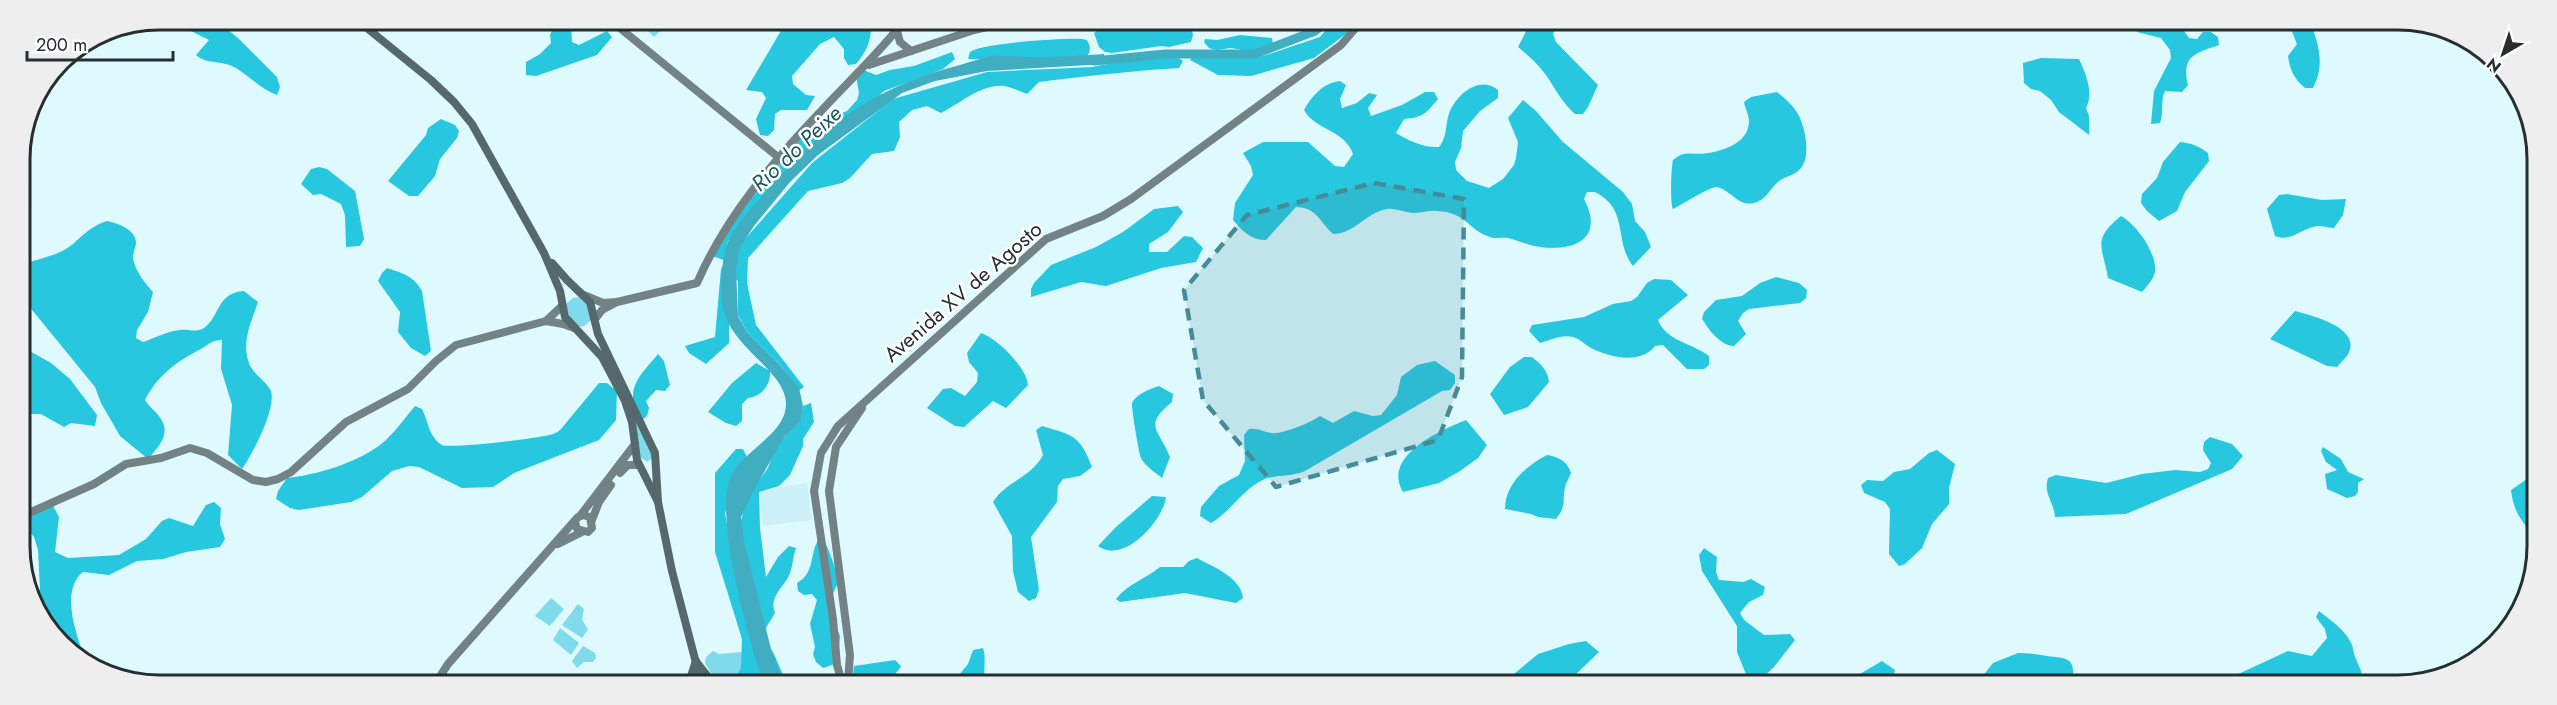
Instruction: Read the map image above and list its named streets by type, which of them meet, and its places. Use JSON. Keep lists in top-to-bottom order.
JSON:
{
  "streets": {
    "street": ["Avenida XV de Agosto"]
  },
  "water": ["Rio do Peixe"],
  "scale_bar": "200 m",
  "north": "bottom left"
}
